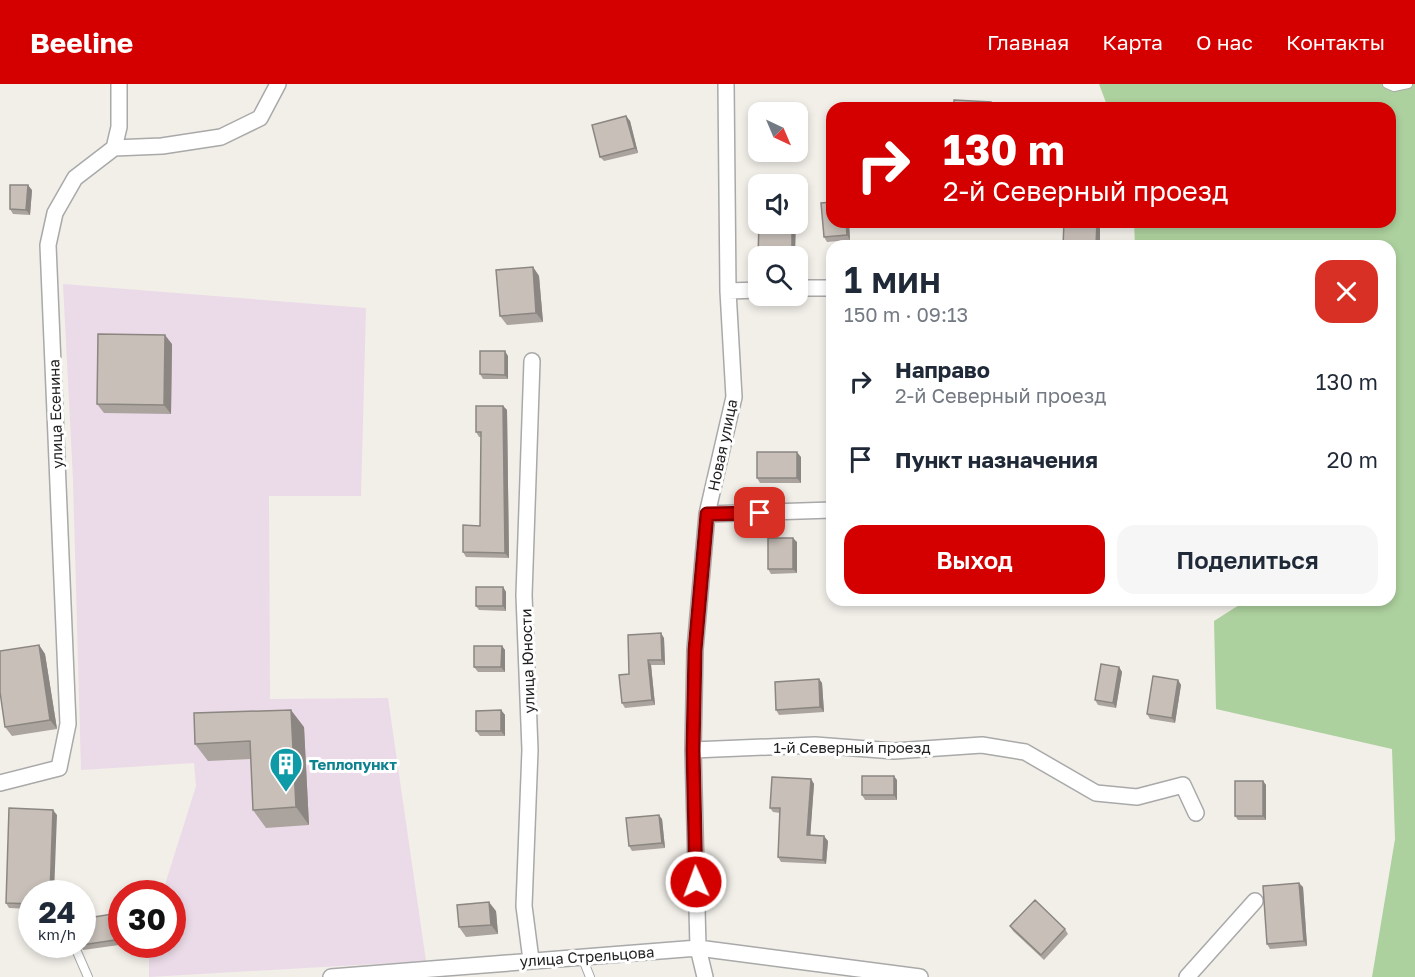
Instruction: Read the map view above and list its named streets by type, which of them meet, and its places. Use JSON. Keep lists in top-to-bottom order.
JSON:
{
  "streets": {
    "street": [
      "улица Есенина",
      "Новая улица",
      "улица Юности",
      "1-й Северный проезд",
      "улица Стрельцова"
    ]
  },
  "crossings": [
    ["Новая улица", "1-й Северный проезд"],
    ["Новая улица", "улица Стрельцова"],
    ["улица Юности", "улица Стрельцова"]
  ],
  "places": {
    "building": ["Теплопункт"]
  },
  "north": "bottom right",
  "page": {
    "header": "Beeline",
    "nav": [
      "Главная",
      "Карта",
      "О нас",
      "Контакты"
    ],
    "turn": ["130 m", "2-й Северный проезд"],
    "heading": ["1 мин", "150 m · 09:13"],
    "list": [
      {
        "name": "Направо",
        "note": "2-й Северный проезд",
        "value": "130 m"
      },
      {
        "name": "Пункт назначения",
        "value": "20 m"
      }
    ],
    "buttons": ["Выход", "Поделиться"],
    "speed": "24 km/h",
    "limit": "30"
  }
}
